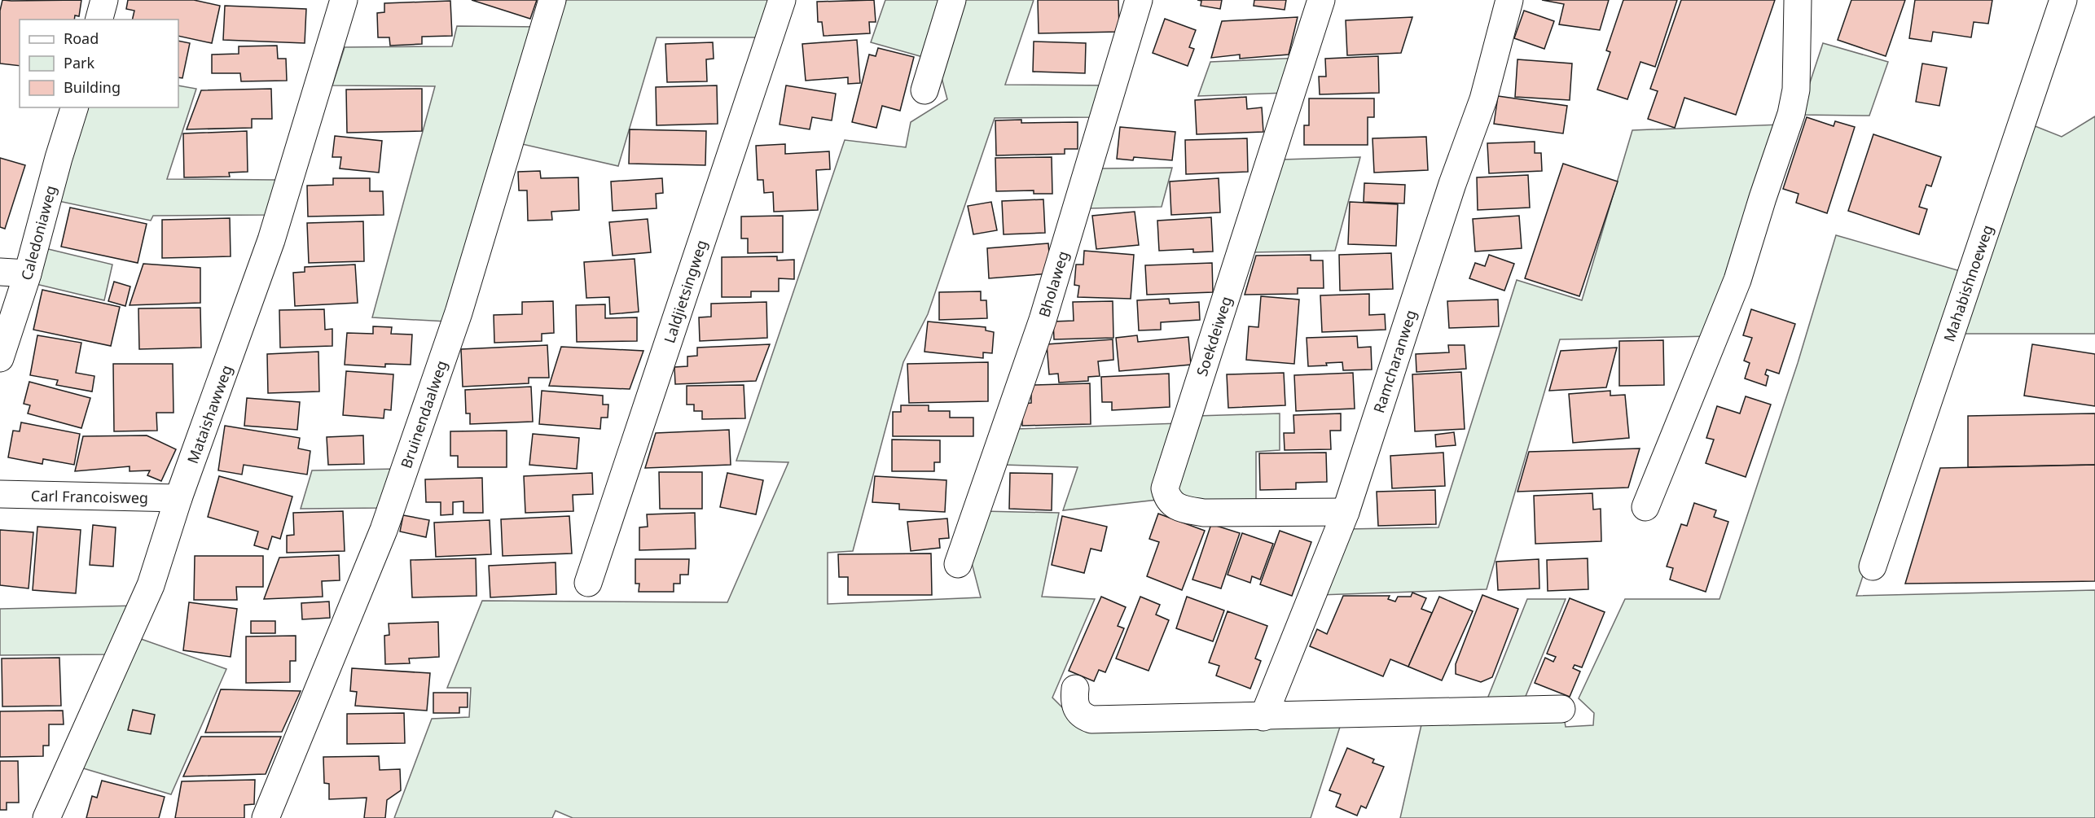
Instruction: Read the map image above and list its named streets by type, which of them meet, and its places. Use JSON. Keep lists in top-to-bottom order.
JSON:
{
  "streets": {
    "street": [
      "Caledoniaweg",
      "Mahabishnoeweg",
      "Bholaweg",
      "Laldjietsingweg",
      "Soekdeiweg",
      "Ramcharanweg",
      "Mataishawweg",
      "Bruinendaalweg",
      "Carl Francoisweg"
    ]
  },
  "crossings": [
    ["Soekdeiweg", "Ramcharanweg"],
    ["Mataishawweg", "Carl Francoisweg"]
  ],
  "legend": ["Road", "Park", "Building"]
}
